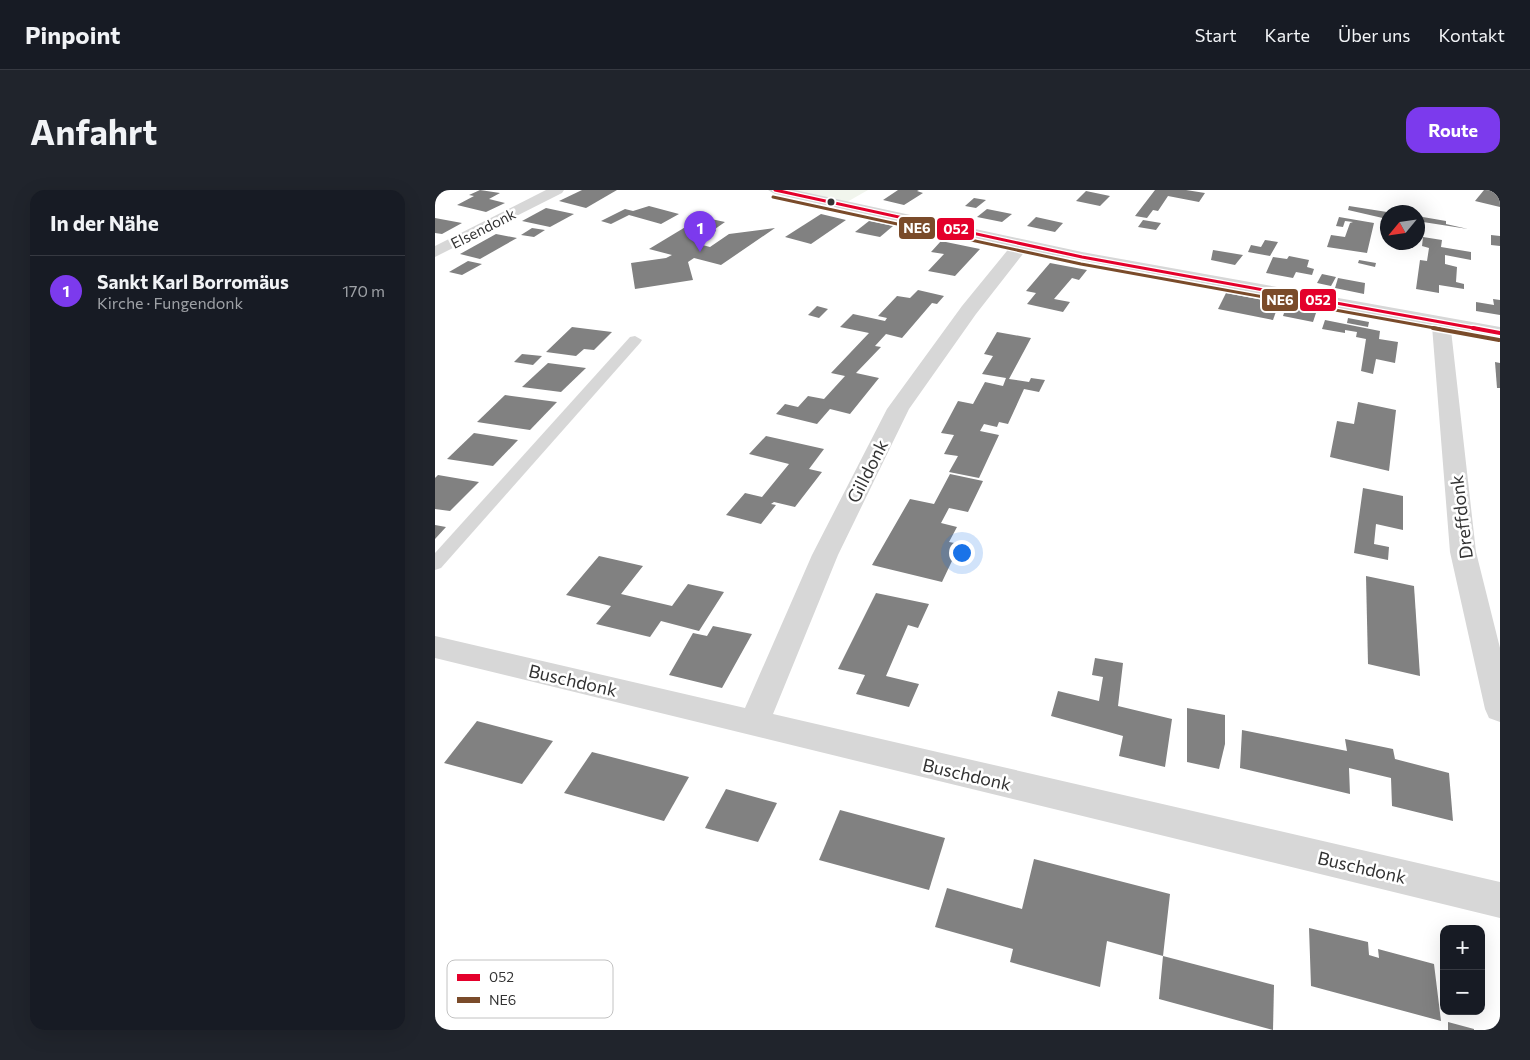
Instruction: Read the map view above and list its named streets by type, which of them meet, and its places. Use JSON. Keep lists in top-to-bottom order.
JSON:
{
  "streets": {
    "street": [
      "Elsendonk",
      "Gilldonk",
      "Dreffdonk",
      "Buschdonk"
    ]
  },
  "crossings": [
    ["Gilldonk", "Buschdonk"]
  ],
  "lines": ["transit line 052", "transit line NE6"],
  "legend": ["052", "NE6"],
  "north": "bottom left",
  "page": {
    "header": "Pinpoint",
    "nav": [
      "Start",
      "Karte",
      "Über uns",
      "Kontakt"
    ],
    "buttons": "Route",
    "title": "Anfahrt",
    "heading": "In der Nähe",
    "pins": "1",
    "list": [
      {
        "mark": "1",
        "name": "Sankt Karl Borromäus",
        "note": "Kirche · Fungendonk",
        "value": "170 m"
      }
    ],
    "map_buttons": ["+", "−"]
  }
}
